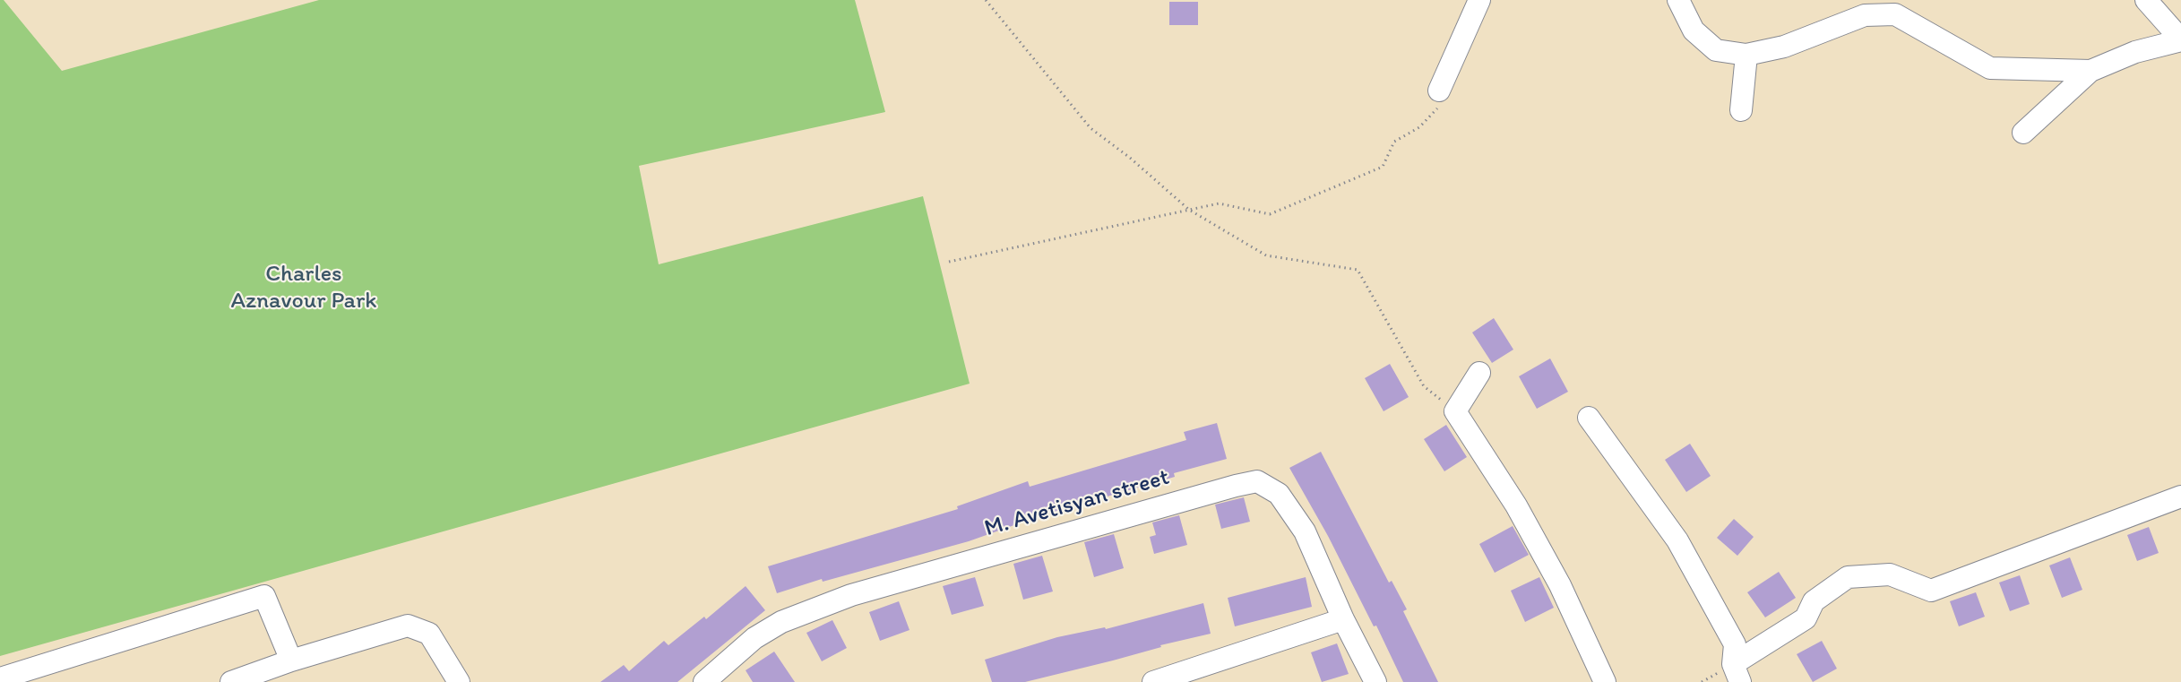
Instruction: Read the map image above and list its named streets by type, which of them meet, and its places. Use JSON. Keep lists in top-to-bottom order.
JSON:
{
  "streets": {
    "street": ["M. Avetisyan street"]
  },
  "parks": ["Charles Aznavour Park"]
}
